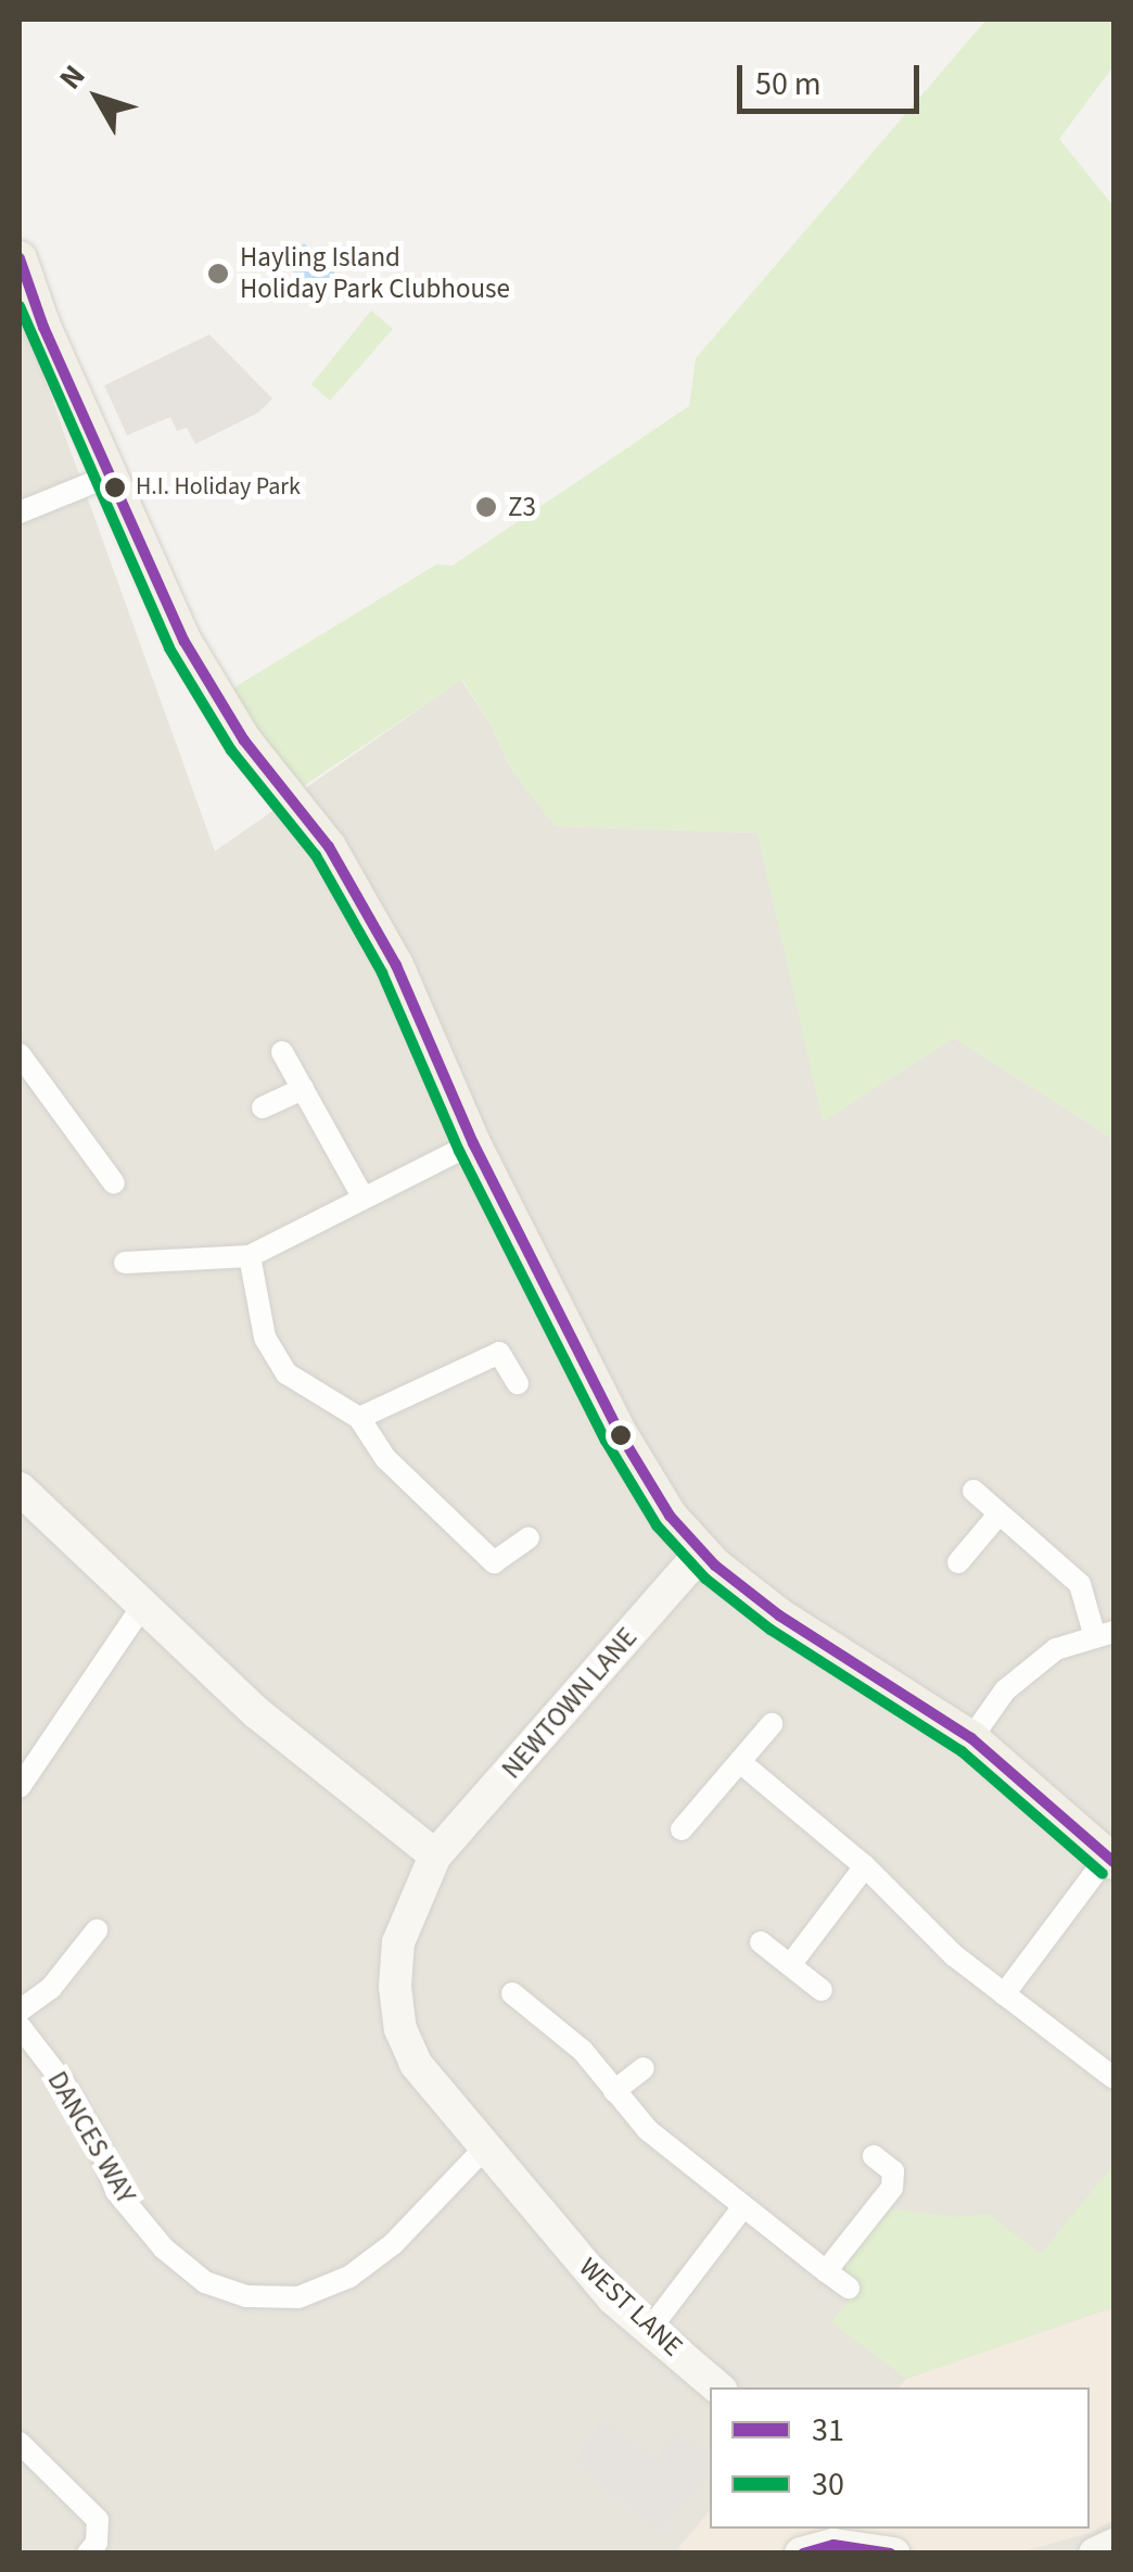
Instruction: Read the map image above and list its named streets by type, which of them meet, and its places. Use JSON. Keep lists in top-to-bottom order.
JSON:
{
  "streets": {
    "street": ["NEWTOWN LANE", "DANCES WAY", "WEST LANE"]
  },
  "crossings": [
    ["NEWTOWN LANE", "WEST LANE"],
    ["DANCES WAY", "WEST LANE"]
  ],
  "places": ["Hayling Island Holiday Park Clubhouse", "H.I. Holiday Park", "Z3"],
  "lines": ["transit line 31", "transit line 30"],
  "legend": ["31", "30"],
  "scale_bar": "50 m",
  "north": "top left"
}
